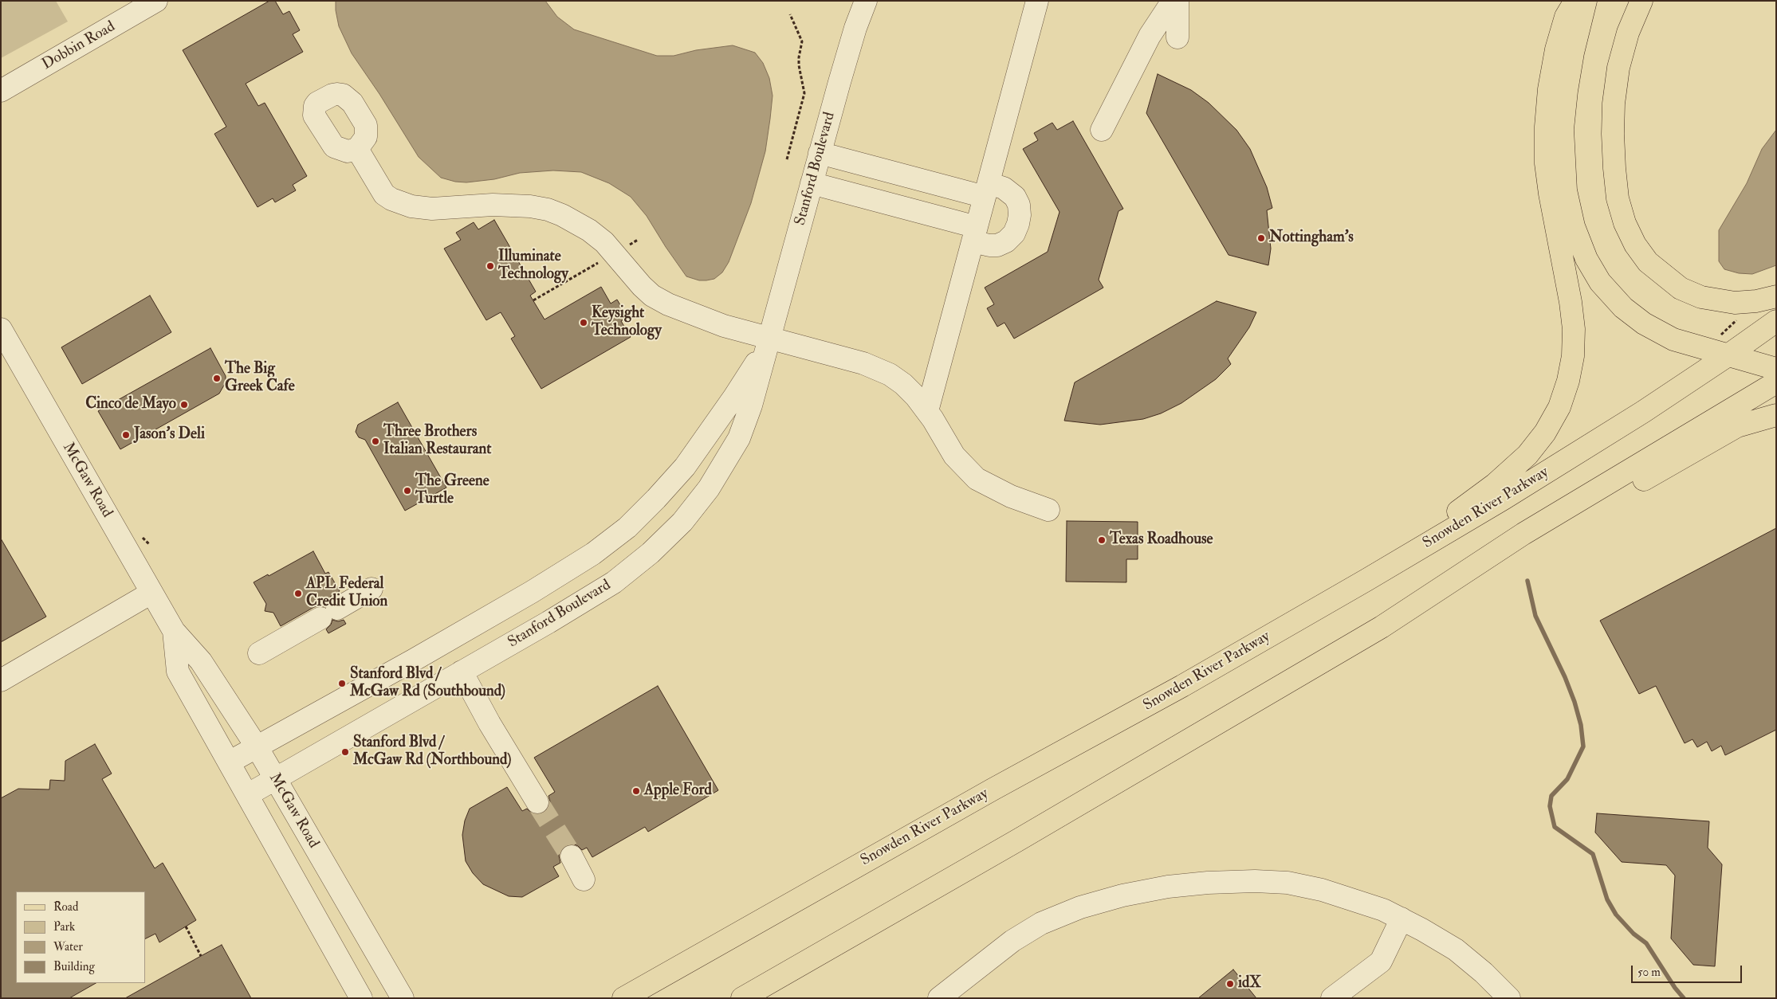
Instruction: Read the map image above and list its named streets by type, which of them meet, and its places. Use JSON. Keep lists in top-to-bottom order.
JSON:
{
  "streets": {
    "main road": ["Snowden River Parkway"],
    "street": ["Dobbin Road", "Stanford Boulevard", "McGaw Road"]
  },
  "crossings": [
    ["Stanford Boulevard", "McGaw Road"]
  ],
  "places": [
    "Nottingham's",
    "Illuminate Technology",
    "Keysight Technology",
    "The Big Greek Cafe",
    "Cinco de Mayo",
    "Jason's Deli",
    "Three Brothers Italian Restaurant",
    "The Greene Turtle",
    "Texas Roadhouse",
    "APL Federal Credit Union",
    "Stanford Blvd / McGaw Rd (Southbound)",
    "Stanford Blvd / McGaw Rd (Northbound)",
    "Apple Ford",
    "idX"
  ],
  "legend": [
    "Road",
    "Park",
    "Water",
    "Building"
  ],
  "scale_bar": "50 m"
}
